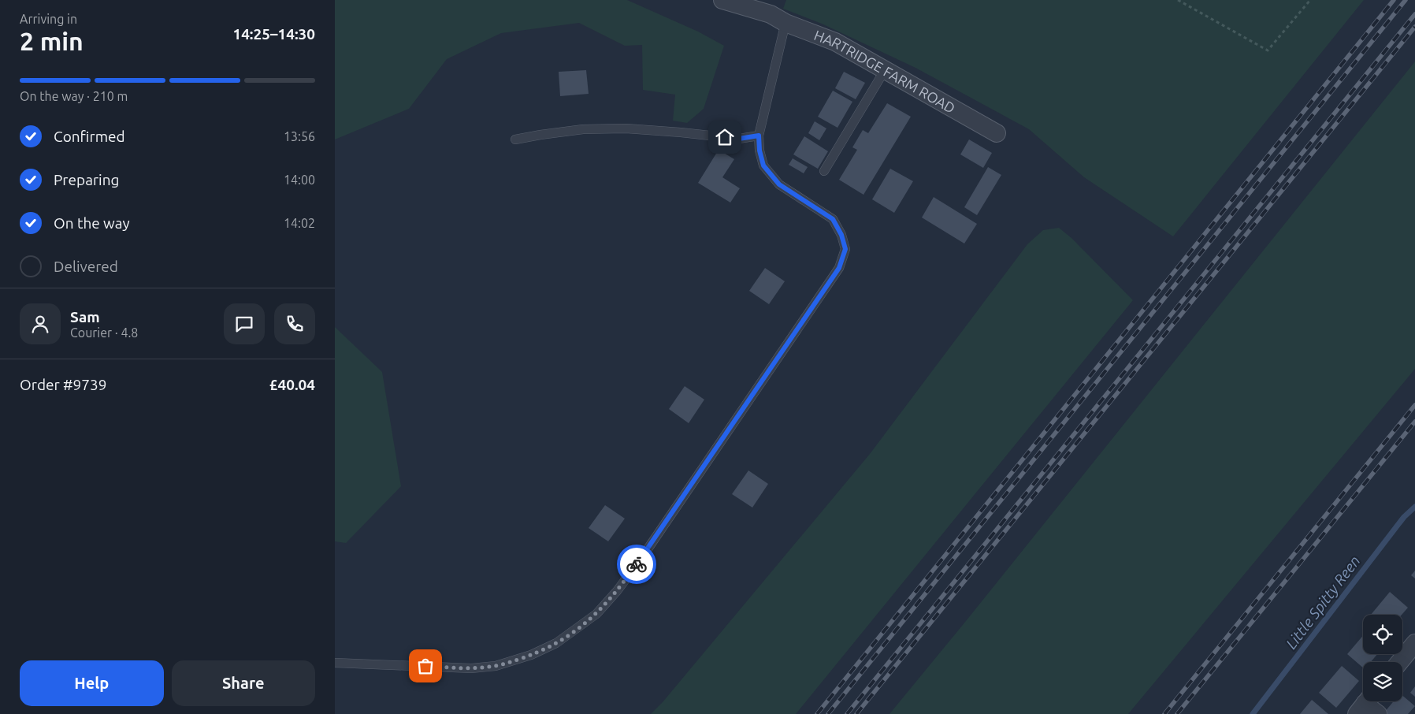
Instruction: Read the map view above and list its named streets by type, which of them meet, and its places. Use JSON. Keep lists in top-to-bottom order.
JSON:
{
  "streets": {
    "street": ["HARTRIDGE FARM ROAD"]
  },
  "water": ["Little Spitty Reen"],
  "page": {
    "heading": ["2 min", "Arriving in", "14:25–14:30"],
    "panel": [
      "Sam",
      "Courier · 4.8",
      "Order #9739",
      "£40.04"
    ],
    "bar": "On the way · 210 m",
    "list": [
      ["Confirmed", "13:56"],
      ["Preparing", "14:00"],
      ["On the way", "14:02"],
      "Delivered"
    ],
    "buttons": ["Help", "Share"]
  }
}
